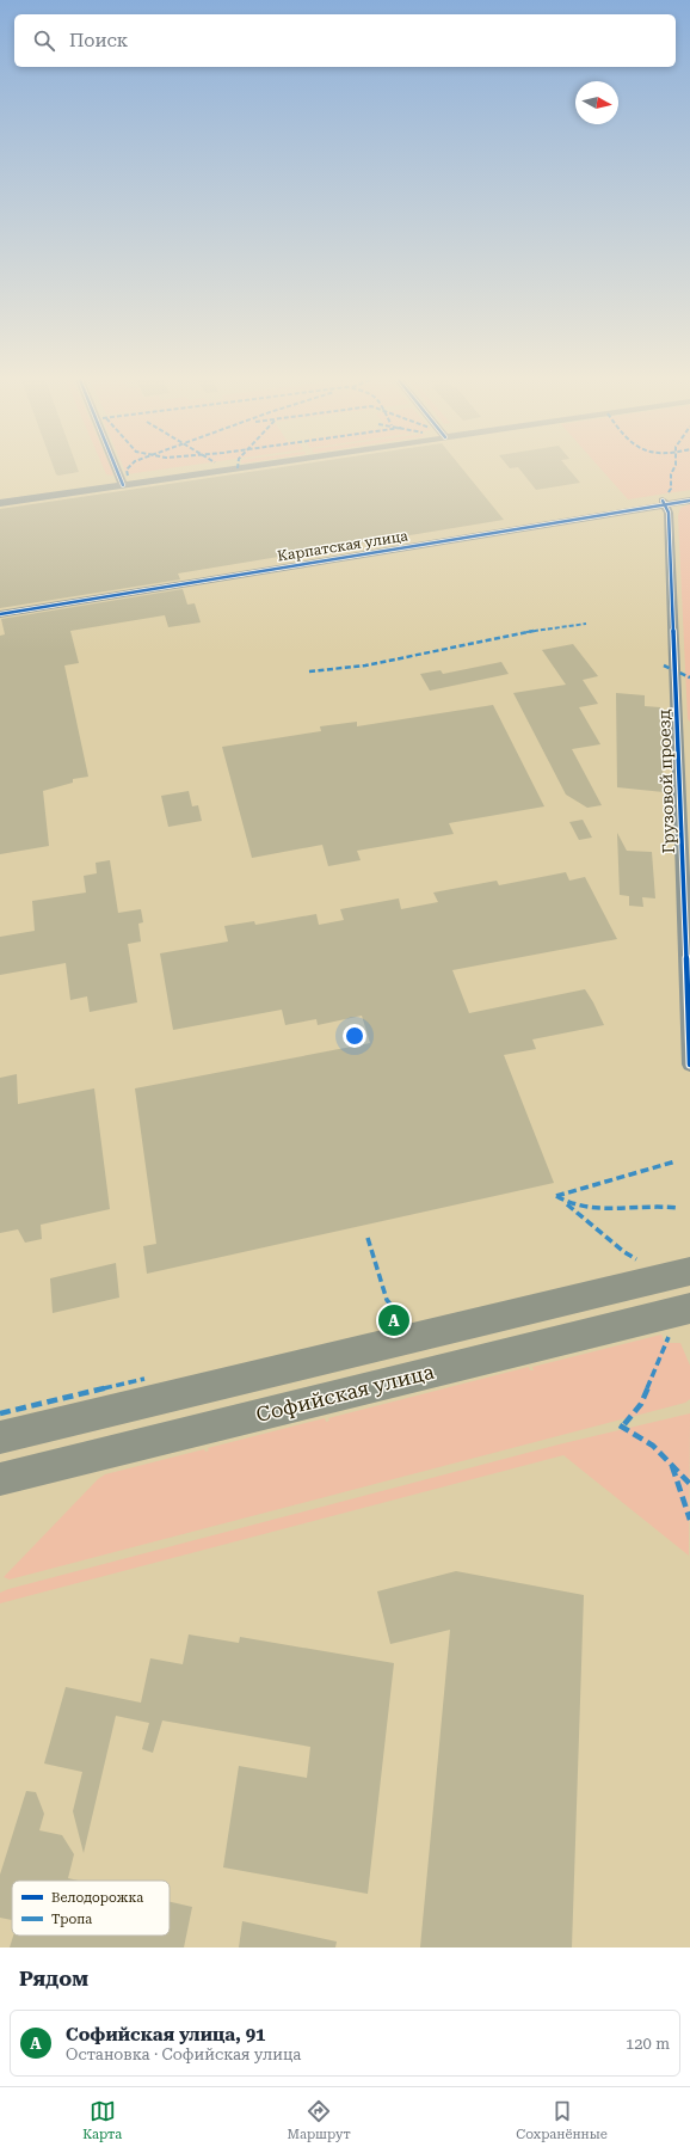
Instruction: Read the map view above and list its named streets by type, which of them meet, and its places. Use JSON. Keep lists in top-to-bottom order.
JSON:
{
  "streets": {
    "main road": ["Софийская улица"],
    "street": ["Карпатская улица", "Грузовой проезд"]
  },
  "crossings": [
    ["Карпатская улица", "Грузовой проезд"]
  ],
  "legend": ["Велодорожка", "Тропа"],
  "north": "right",
  "page": {
    "search": "Поиск",
    "pins": "A",
    "heading": "Рядом",
    "list": [
      {
        "mark": "A",
        "name": "Софийская улица, 91",
        "note": "Остановка · Софийская улица",
        "value": "120 m"
      }
    ],
    "nav": ["Карта", "Маршрут", "Сохранённые"]
  }
}
